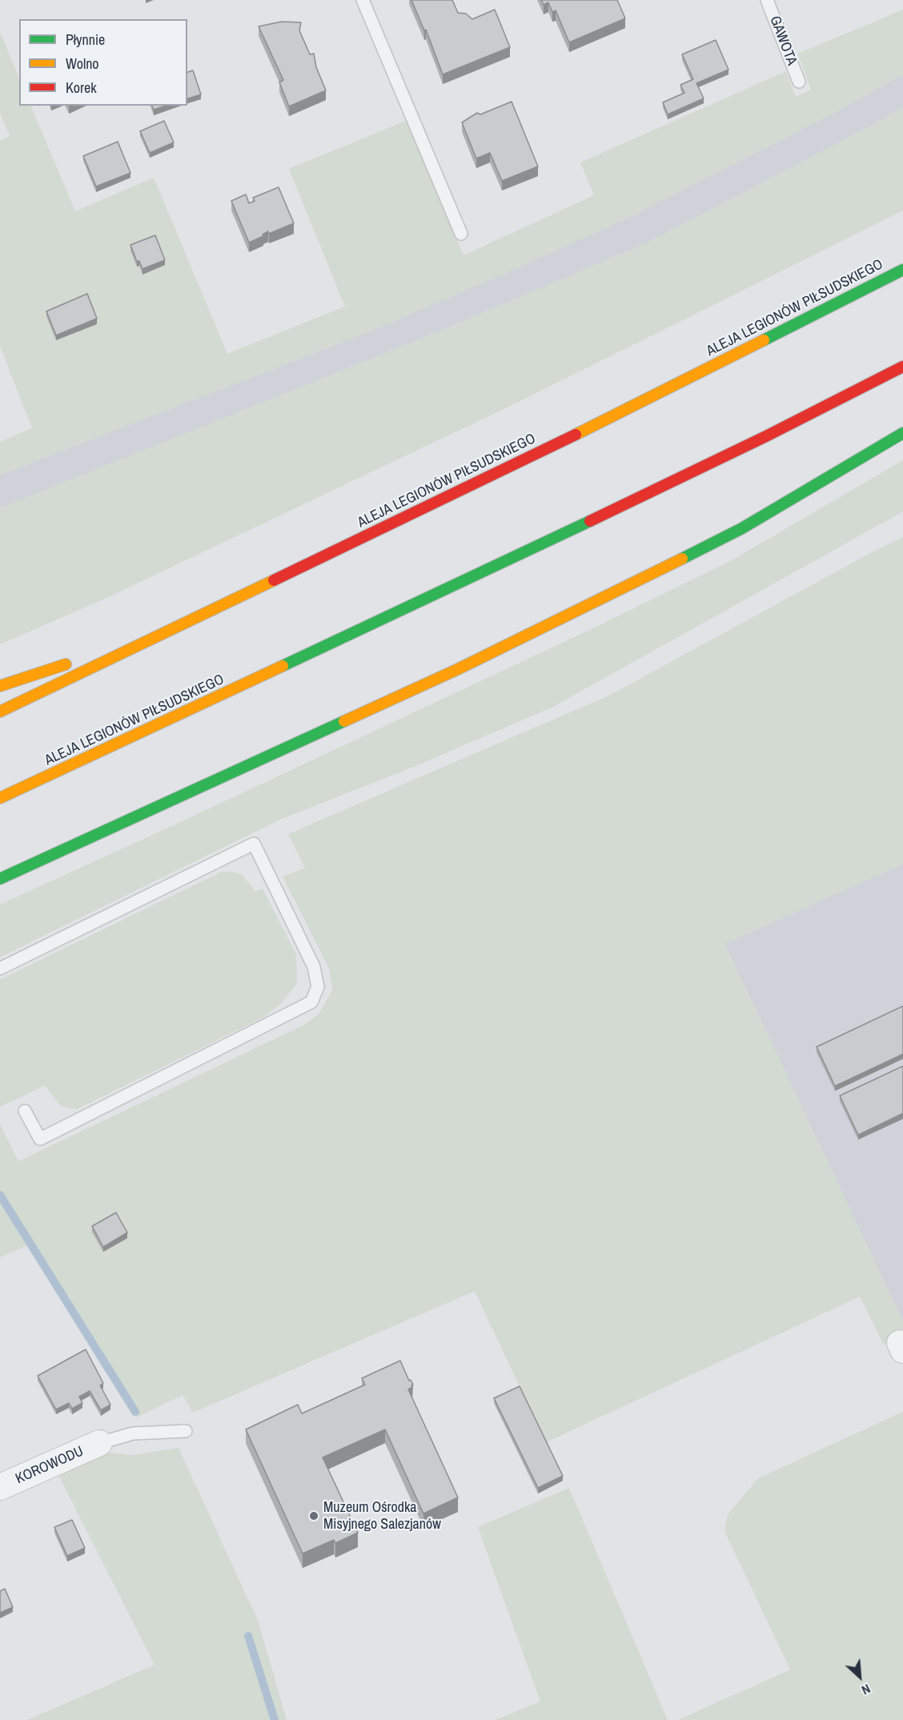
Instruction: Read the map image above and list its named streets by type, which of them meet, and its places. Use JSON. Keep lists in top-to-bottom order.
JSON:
{
  "streets": {
    "highway": ["ALEJA LEGIONÓW PIŁSUDSKIEGO"],
    "street": ["KOROWODU"],
    "lane": ["GAWOTA"]
  },
  "places": ["Muzeum Ośrodka Misyjnego Salezjanów"],
  "legend": ["Płynnie", "Wolno", "Korek"],
  "north": "bottom right"
}
